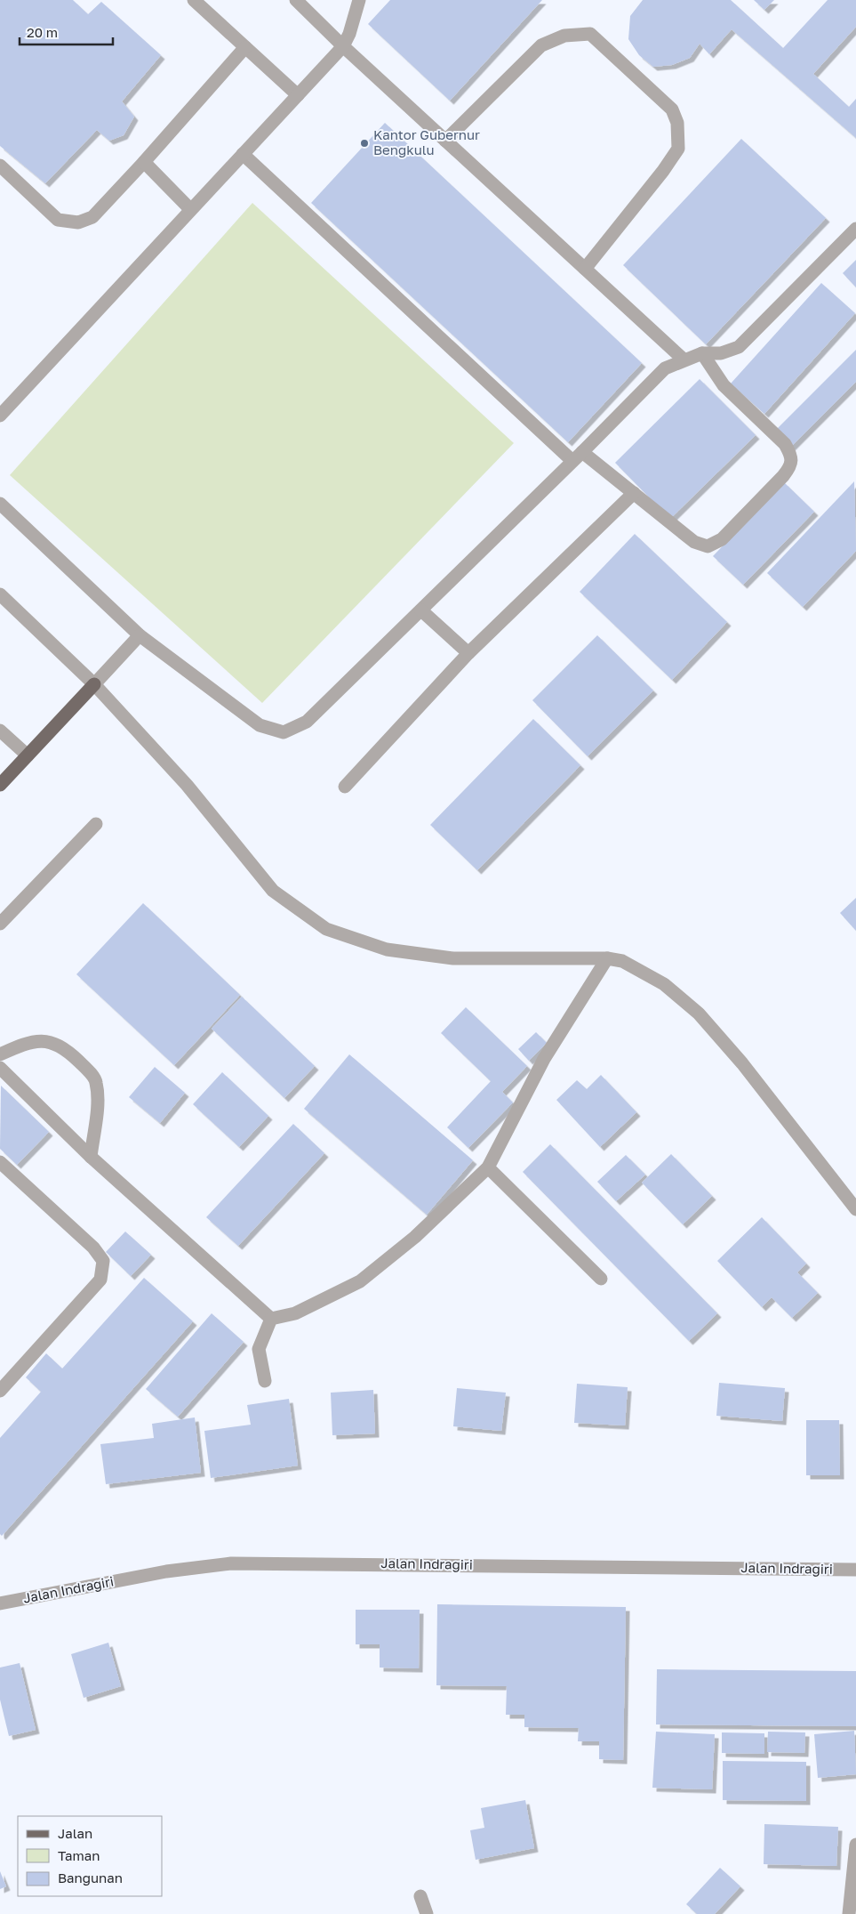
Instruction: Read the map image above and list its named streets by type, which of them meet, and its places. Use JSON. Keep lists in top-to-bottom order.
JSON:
{
  "streets": {
    "street": ["Jalan Indragiri"]
  },
  "places": ["Kantor Gubernur Bengkulu"],
  "legend": ["Jalan", "Taman", "Bangunan"],
  "scale_bar": "20 m"
}
